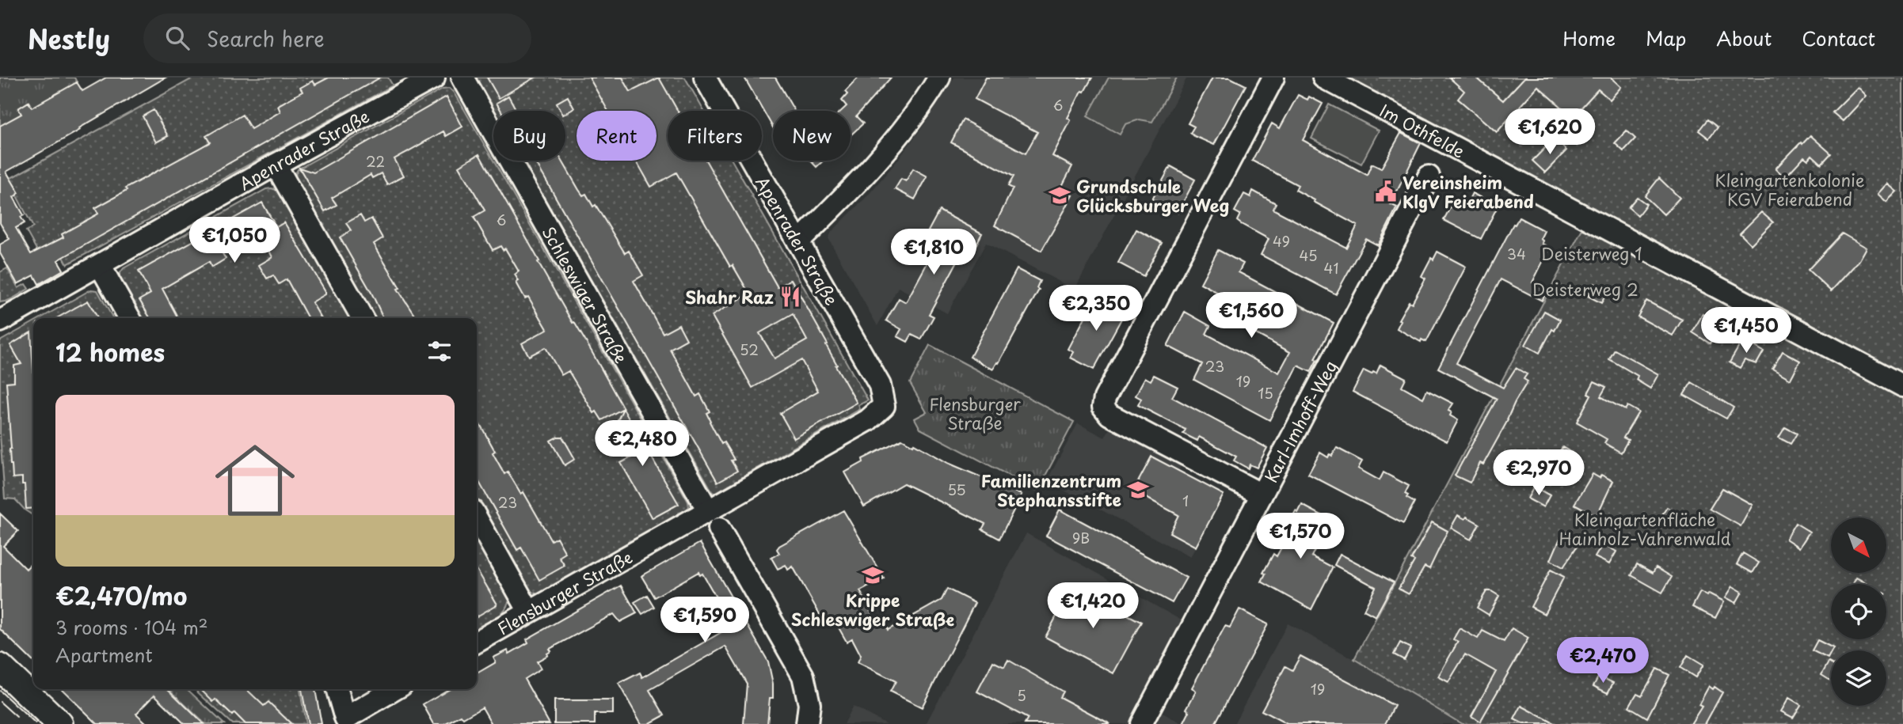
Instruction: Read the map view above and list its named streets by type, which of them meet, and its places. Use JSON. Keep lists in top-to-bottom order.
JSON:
{
  "streets": {
    "street": [
      "Im Othfelde",
      "Apenrader Straße",
      "Schleswiger Straße",
      "Karl-Imhoff-Weg",
      "Flensburger Straße"
    ]
  },
  "crossings": [
    ["Apenrader Straße", "Flensburger Straße"],
    ["Schleswiger Straße", "Flensburger Straße"]
  ],
  "parks": [
    "Kleingartenkolonie KGV Feierabend",
    "Deisterweg 1",
    "Deisterweg 2",
    "Flensburger Straße",
    "Kleingartenfläche Hainholz-Vahrenwald"
  ],
  "places": {
    "public building": ["Vereinsheim KlgV Feierabend"],
    "school or university": ["Grundschule Glücksburger Weg", "Familienzentrum Stephansstifte", "Krippe Schleswiger Straße"],
    "restaurant": ["Shahr Raz"]
  },
  "house_numbers": [
    "6",
    "22",
    "6",
    "49",
    "34",
    "45",
    "41",
    "52",
    "23",
    "19",
    "15",
    "55",
    "1",
    "23",
    "9B",
    "19",
    "5"
  ],
  "north": "bottom right",
  "page": {
    "header": "Nestly",
    "search": "Search here",
    "nav": [
      "Home",
      "Map",
      "About",
      "Contact"
    ],
    "price": [
      "€1,620",
      "€1,050",
      "€1,810",
      "€2,350",
      "€1,560",
      "€1,450",
      "€2,480",
      "€2,970",
      "€1,570",
      "€1,420",
      "€1,590",
      "€2,470"
    ],
    "chip": [
      "Buy",
      "Rent",
      "Filters",
      "New"
    ],
    "heading": "12 homes",
    "list": [
      {
        "name": "€2,470/mo",
        "note": "3 rooms · 104 m² · Apartment"
      }
    ]
  }
}
